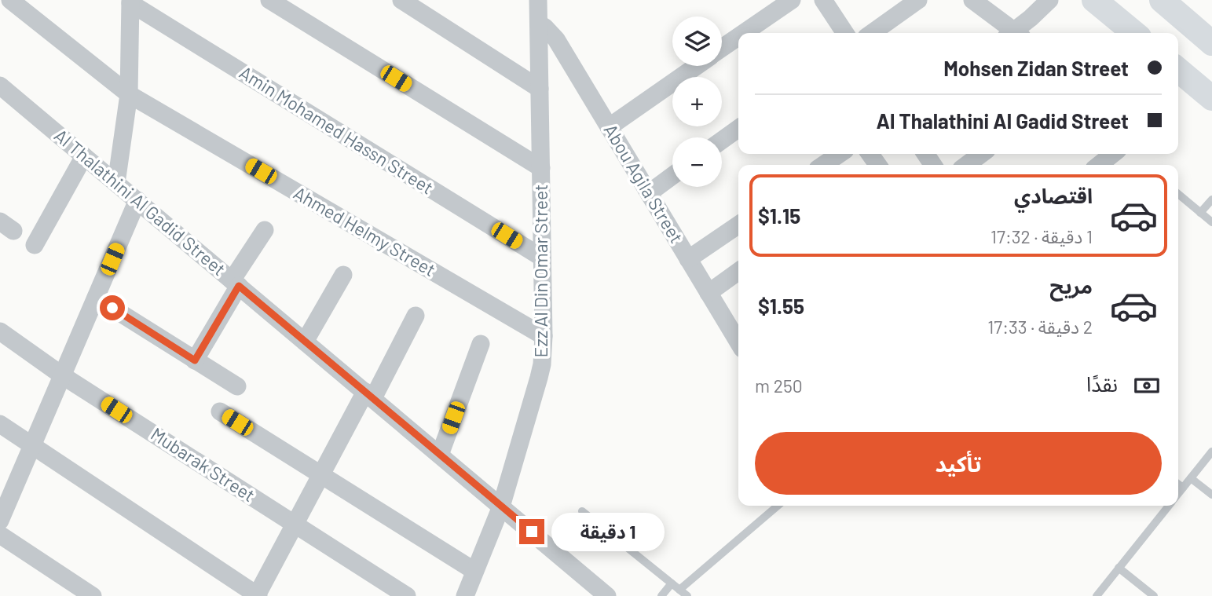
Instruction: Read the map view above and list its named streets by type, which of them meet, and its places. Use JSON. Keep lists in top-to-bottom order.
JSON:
{
  "streets": {
    "street": [
      "Amin Mohamed Hassn Street",
      "Abou Agila Street",
      "Al Thalathini Al Gadid Street",
      "Ahmed Helmy Street",
      "Ezz Al Din Omar Street",
      "Mubarak Street"
    ]
  },
  "crossings": [
    ["Amin Mohamed Hassn Street", "Ezz Al Din Omar Street"],
    ["Abou Agila Street", "Ezz Al Din Omar Street"],
    ["Al Thalathini Al Gadid Street", "Ezz Al Din Omar Street"],
    ["Ahmed Helmy Street", "Ezz Al Din Omar Street"]
  ],
  "page": {
    "map_buttons": ["+", "−"],
    "banner": ["Mohsen Zidan Street", "Al Thalathini Al Gadid Street"],
    "list": [
      {
        "name": "اقتصادي",
        "note": "1 دقيقة · 17:32",
        "value": "$1.15"
      },
      {
        "name": "مريح",
        "note": "2 دقيقة · 17:33",
        "value": "$1.55"
      }
    ],
    "pay": ["نقدًا", "250 m"],
    "buttons": "تأكيد",
    "bubble": "1 دقيقة"
  }
}
